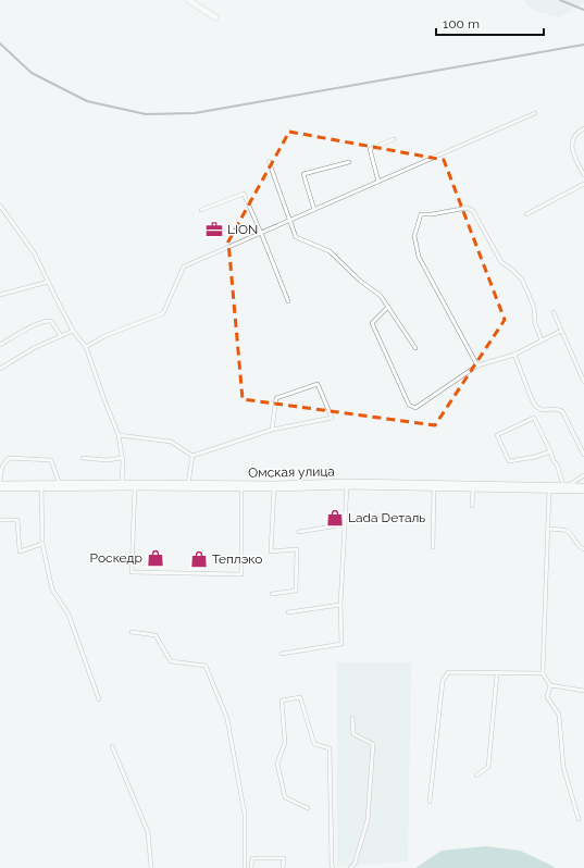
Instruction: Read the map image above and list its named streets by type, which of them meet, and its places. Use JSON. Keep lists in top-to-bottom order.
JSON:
{
  "streets": {
    "main road": ["Омская улица"]
  },
  "places": {
    "office": ["LION"],
    "shop": ["Lada Dеталь", "Роскедр", "Теплэко"]
  },
  "scale_bar": "100 m"
}
